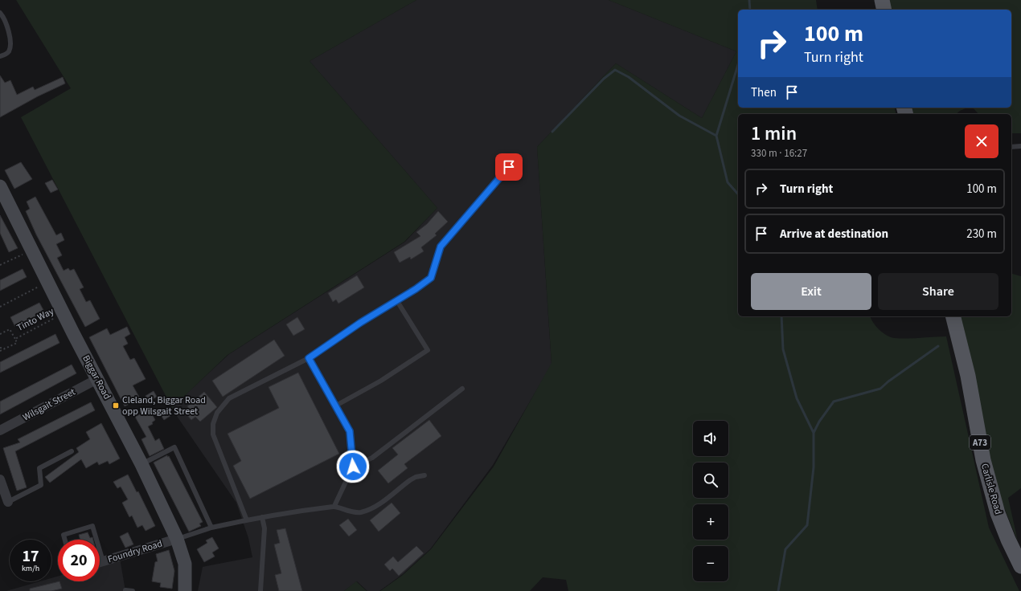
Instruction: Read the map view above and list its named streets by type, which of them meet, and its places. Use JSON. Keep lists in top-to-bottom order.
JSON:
{
  "streets": {
    "main road": ["A73", "Carlisle Road"],
    "street": ["Biggar Road", "Wilsgait Street", "Foundry Road"],
    "path": ["Tinto Way"]
  },
  "crossings": [
    ["Tinto Way", "Biggar Road"],
    ["Biggar Road", "Wilsgait Street"],
    ["Biggar Road", "Foundry Road"]
  ],
  "places": {
    "transit": ["Cleland, Biggar Road opp Wilsgait Street"]
  },
  "page": {
    "turn": ["100 m", "Turn right"],
    "then": "Then",
    "heading": ["1 min", "330 m · 16:27"],
    "list": [
      {
        "name": "Turn right",
        "value": "100 m"
      },
      {
        "name": "Arrive at destination",
        "value": "230 m"
      }
    ],
    "buttons": ["Exit", "Share"],
    "map_buttons": ["+", "−"],
    "speed": "17 km/h",
    "limit": "20"
  }
}
